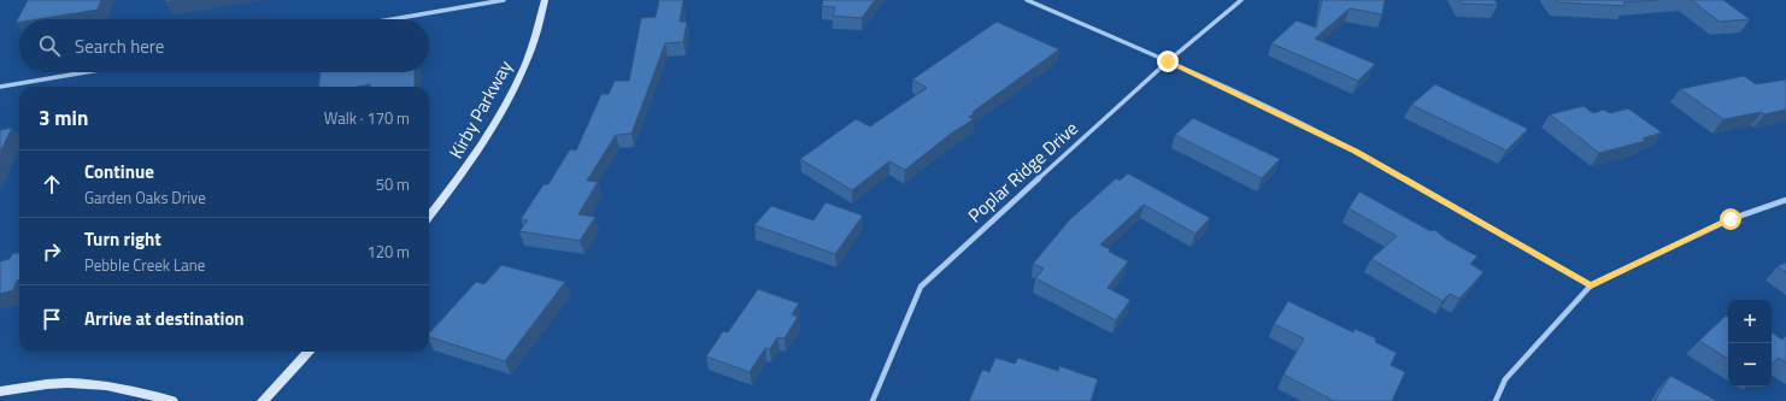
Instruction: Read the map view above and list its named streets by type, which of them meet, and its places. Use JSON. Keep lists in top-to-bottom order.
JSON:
{
  "streets": {
    "main road": ["Kirby Parkway"],
    "street": ["Poplar Ridge Drive"]
  },
  "page": {
    "search": "Search here",
    "heading": ["3 min", "Walk · 170 m"],
    "list": [
      ["Continue", "Garden Oaks Drive", "50 m"],
      ["Turn right", "Pebble Creek Lane", "120 m"],
      "Arrive at destination"
    ],
    "map_buttons": ["+", "−"]
  }
}
